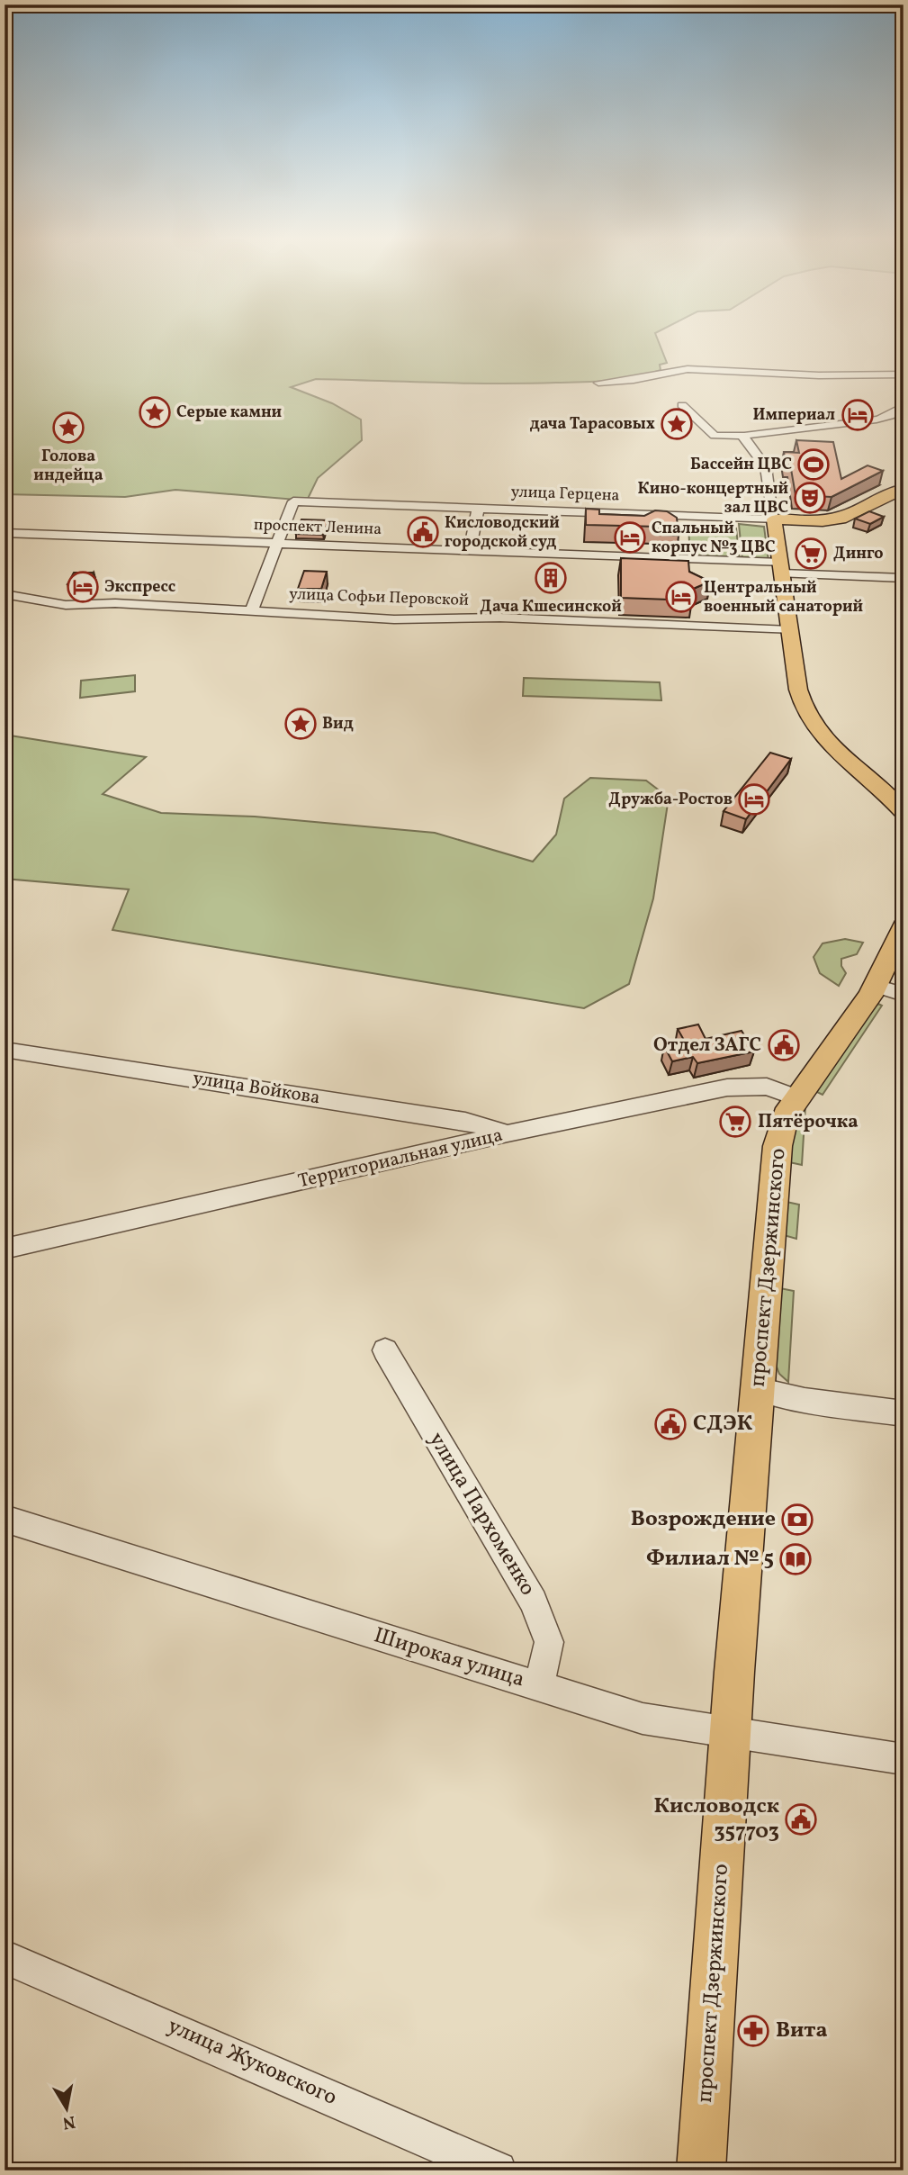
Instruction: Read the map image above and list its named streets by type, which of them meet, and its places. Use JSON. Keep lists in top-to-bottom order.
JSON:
{
  "streets": {
    "main road": ["улица Герцена", "проспект Дзержинского"],
    "street": [
      "проспект Ленина",
      "улица Софьи Перовской",
      "улица Войкова",
      "Территориальная улица",
      "улица Пархоменко",
      "Широкая улица",
      "улица Жуковского"
    ]
  },
  "crossings": [
    ["улица Герцена", "проспект Ленина"],
    ["улица Войкова", "Территориальная улица"],
    ["Территориальная улица", "проспект Дзержинского"],
    ["проспект Дзержинского", "Широкая улица"],
    ["улица Пархоменко", "Широкая улица"]
  ],
  "places": {
    "place": [
      "Серые камни",
      "дача Тарасовых",
      "Голова индейца",
      "Вид"
    ],
    "hotel": [
      "Империал",
      "Спальный корпус №3 ЦВС",
      "Экспресс",
      "Центральный военный санаторий",
      "Дружба-Ростов"
    ],
    "sports": ["Бассейн ЦВС"],
    "theatre": ["Кино-концертный зал ЦВС"],
    "public building": [
      "Кисловодский городской суд",
      "Отдел ЗАГС",
      "СДЭК",
      "Кисловодск 357703"
    ],
    "supermarket": ["Динго", "Пятёрочка"],
    "building": ["Дача Кшесинской"],
    "bank": ["Возрождение"],
    "library": ["Филиал № 5"],
    "pharmacy": ["Вита"]
  },
  "north": "bottom"
}
